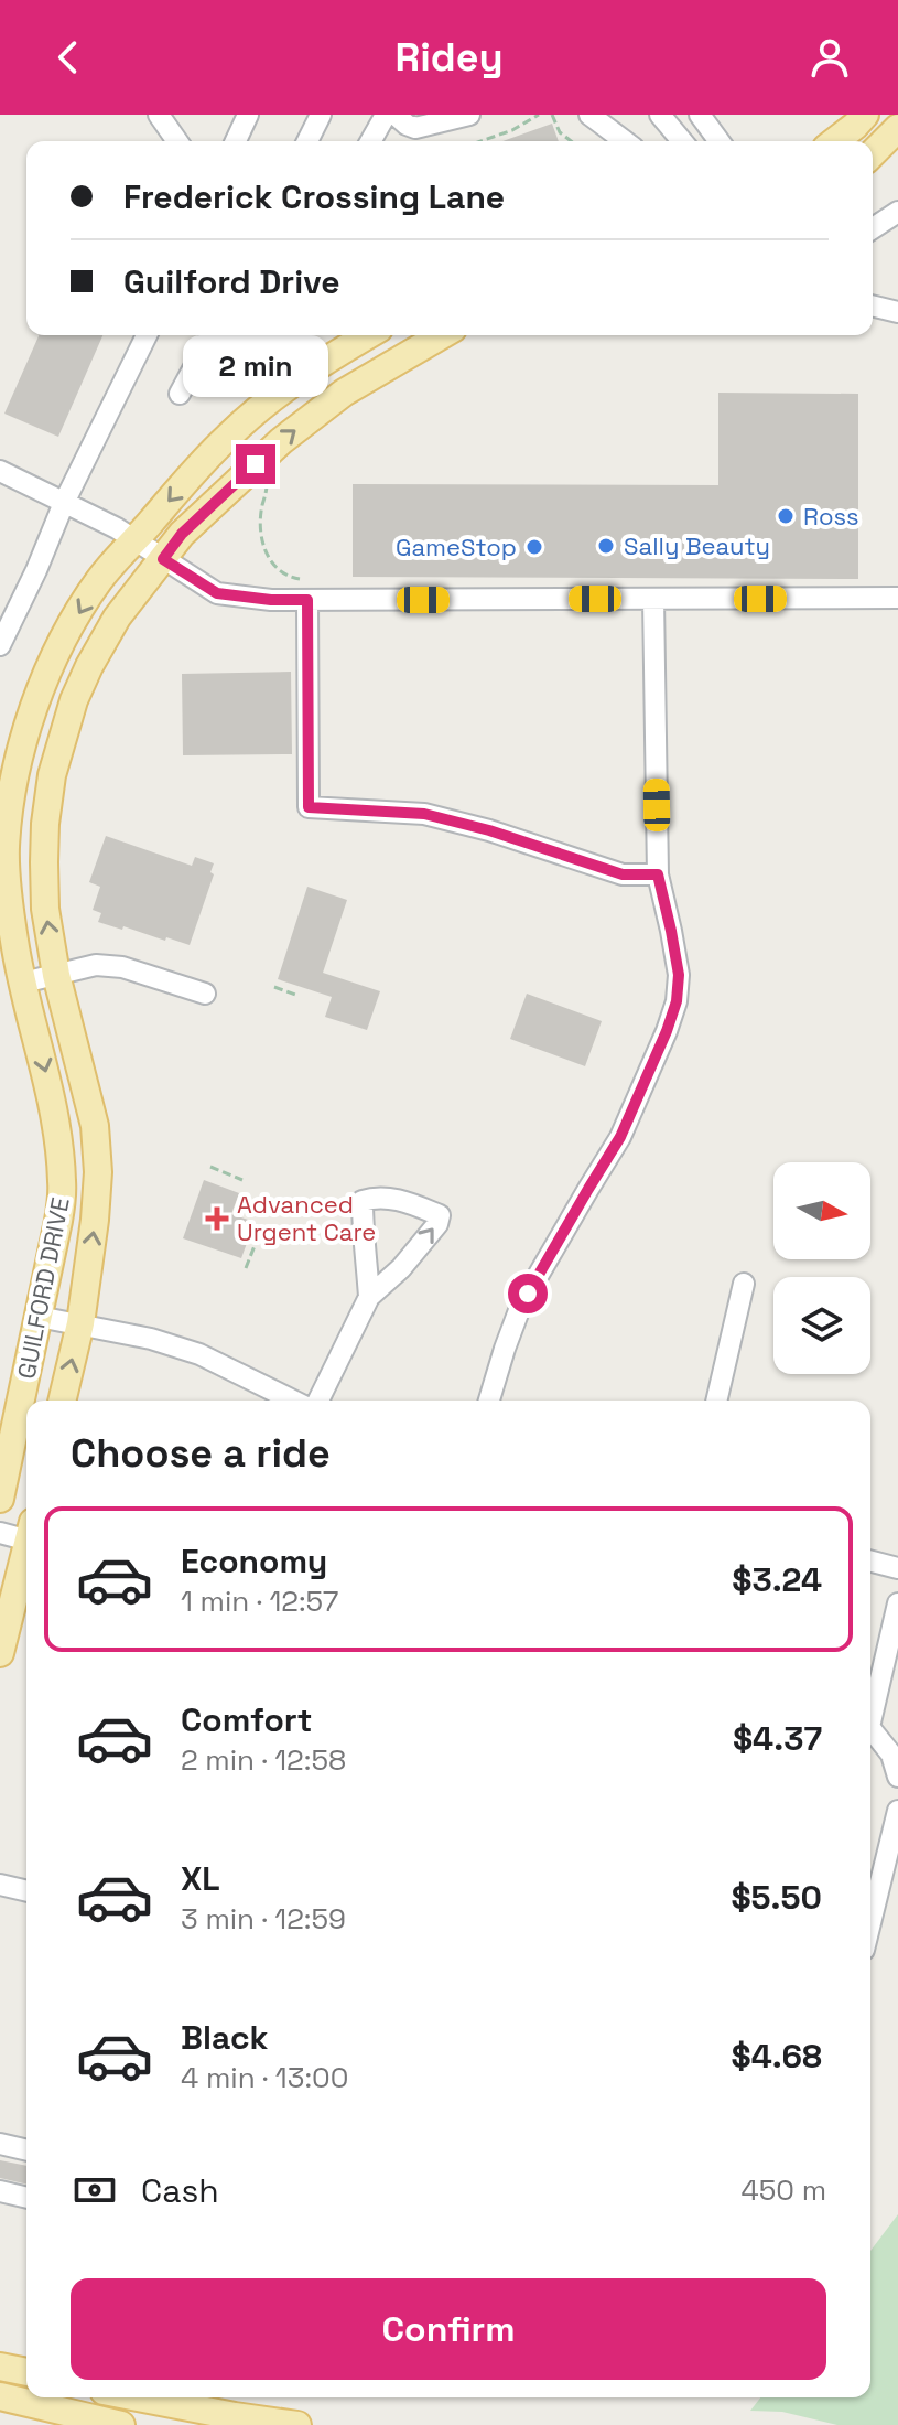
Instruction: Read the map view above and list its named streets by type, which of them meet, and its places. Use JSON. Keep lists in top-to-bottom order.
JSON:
{
  "streets": {
    "main road": ["GUILFORD DRIVE"]
  },
  "places": {
    "other": ["Ross", "Sally Beauty", "GameStop"],
    "health": ["Advanced Urgent Care"]
  },
  "north": "right",
  "page": {
    "header": "Ridey",
    "banner": ["Frederick Crossing Lane", "Guilford Drive"],
    "bubble": "2 min",
    "heading": "Choose a ride",
    "list": [
      {
        "name": "Economy",
        "note": "1 min · 12:57",
        "value": "$3.24"
      },
      {
        "name": "Comfort",
        "note": "2 min · 12:58",
        "value": "$4.37"
      },
      {
        "name": "XL",
        "note": "3 min · 12:59",
        "value": "$5.50"
      },
      {
        "name": "Black",
        "note": "4 min · 13:00",
        "value": "$4.68"
      }
    ],
    "pay": ["Cash", "450 m"],
    "buttons": "Confirm"
  }
}
